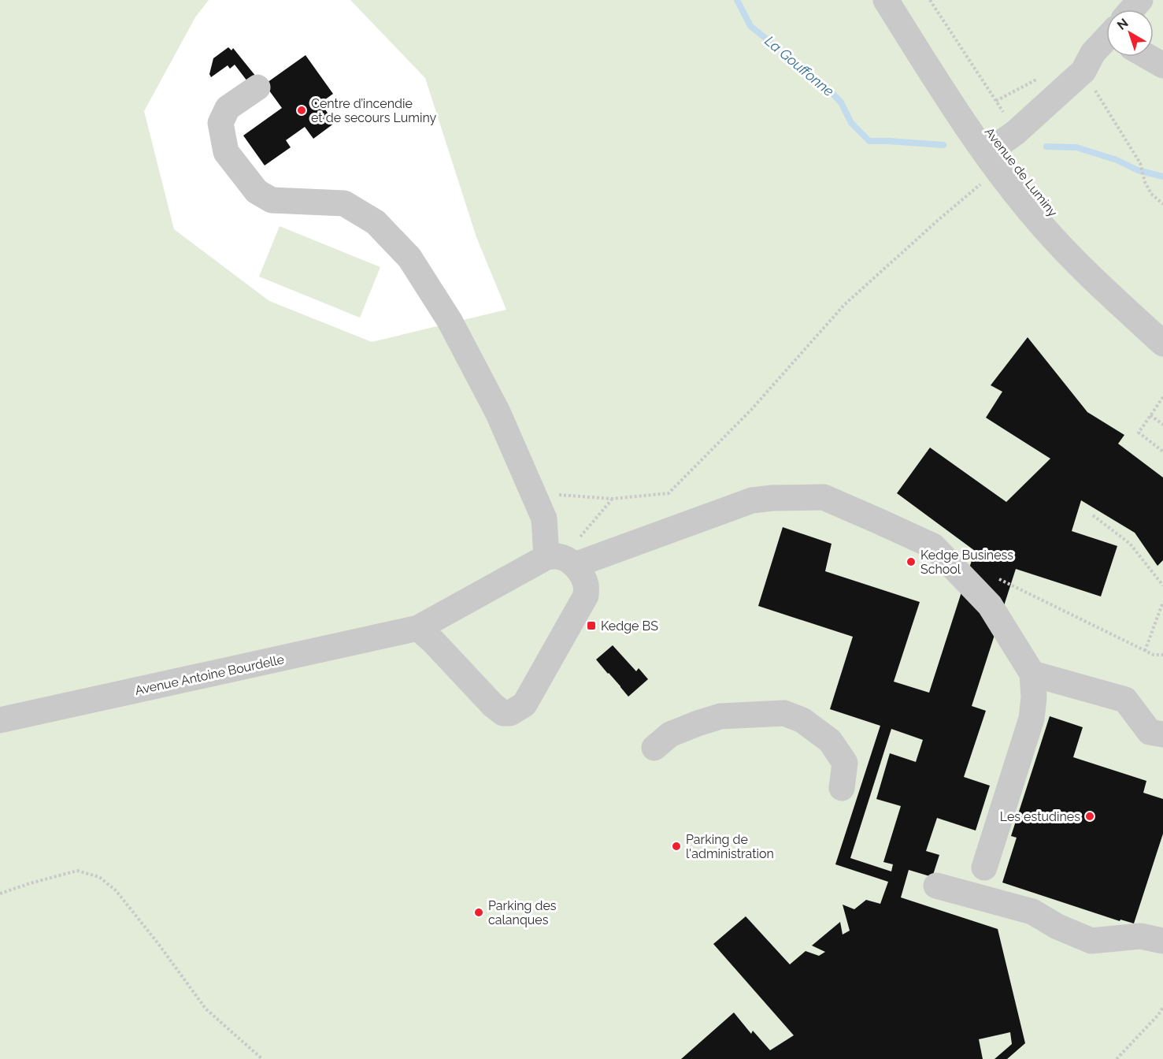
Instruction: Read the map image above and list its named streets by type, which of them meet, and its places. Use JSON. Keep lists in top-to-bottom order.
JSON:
{
  "streets": {
    "street": ["Avenue de Luminy", "Avenue Antoine Bourdelle"]
  },
  "water": ["La Gouffonne"],
  "places": {
    "other": [
      "Centre d’incendie et de secours Luminy",
      "Kedge Business School",
      "Les estudines",
      "Parking de l'administration",
      "Parking des calanques"
    ],
    "transit": ["Kedge BS"]
  },
  "north": "top left"
}
